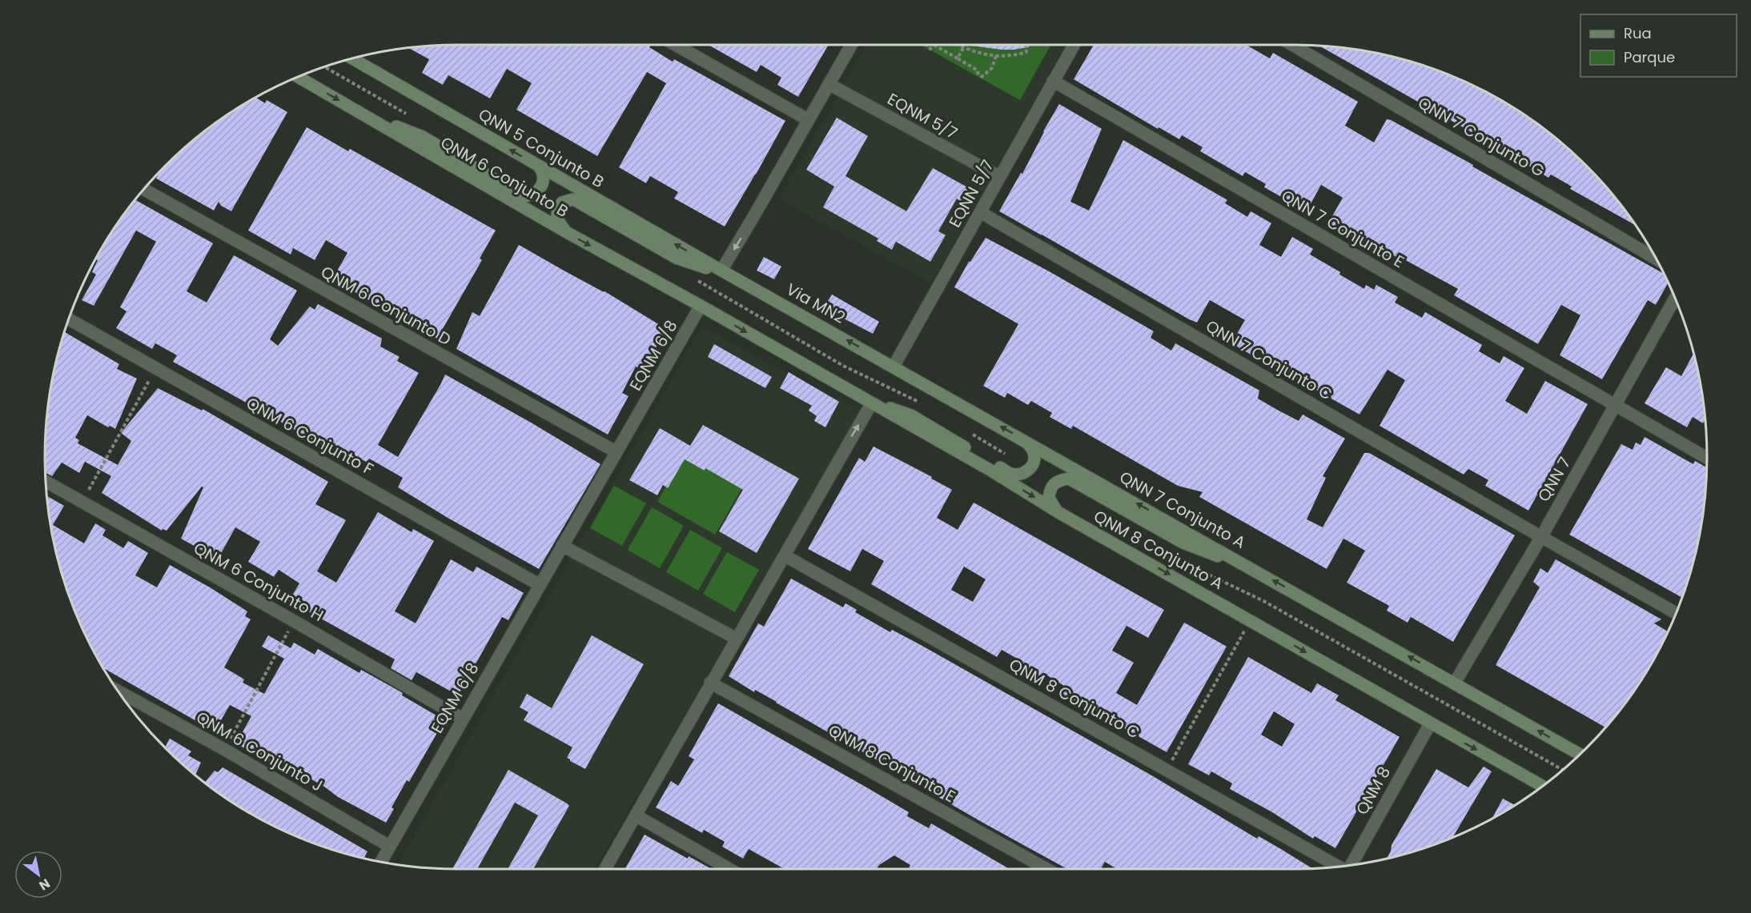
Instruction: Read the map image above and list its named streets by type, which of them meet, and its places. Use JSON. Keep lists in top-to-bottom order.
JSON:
{
  "streets": {
    "main road": [
      "QNN 5 Conjunto B",
      "QNM 6 Conjunto B",
      "Via MN2",
      "QNN 7 Conjunto A",
      "QNM 8 Conjunto A"
    ],
    "street": [
      "EQNM 5/7",
      "QNN 7 Conjunto G",
      "EQNN 5/7",
      "QNN 7 Conjunto E",
      "QNM 6 Conjunto D",
      "EQNM 6/8",
      "QNN 7 Conjunto C",
      "QNM 6 Conjunto F",
      "QNN 7",
      "QNM 6 Conjunto H",
      "QNM 8 Conjunto C",
      "QNM 6 Conjunto J",
      "QNM 8 Conjunto E",
      "QNM 8"
    ]
  },
  "crossings": [
    ["EQNM 5/7", "EQNN 5/7"],
    ["QNN 5 Conjunto B", "Via MN2"],
    ["QNM 6 Conjunto B", "EQNM 6/8"],
    ["EQNN 5/7", "QNN 7 Conjunto E"],
    ["EQNN 5/7", "Via MN2"],
    ["EQNN 5/7", "QNN 7 Conjunto C"],
    ["EQNN 5/7", "QNN 7 Conjunto A"],
    ["QNN 7 Conjunto E", "QNN 7"],
    ["Via MN2", "QNN 7 Conjunto A"],
    ["QNM 6 Conjunto D", "EQNM 6/8"],
    ["EQNM 6/8", "QNM 6 Conjunto F"],
    ["EQNM 6/8", "QNM 6 Conjunto H"],
    ["EQNM 6/8", "QNM 6 Conjunto J"],
    ["QNN 7 Conjunto C", "QNN 7"],
    ["QNN 7", "QNN 7 Conjunto A"],
    ["QNM 8 Conjunto A", "QNM 8"]
  ],
  "one_way": [
    "QNN 5 Conjunto B",
    "QNM 6 Conjunto B",
    "QNN 7 Conjunto A",
    "QNM 8 Conjunto A"
  ],
  "legend": ["Rua", "Parque"],
  "north": "bottom right"
}
